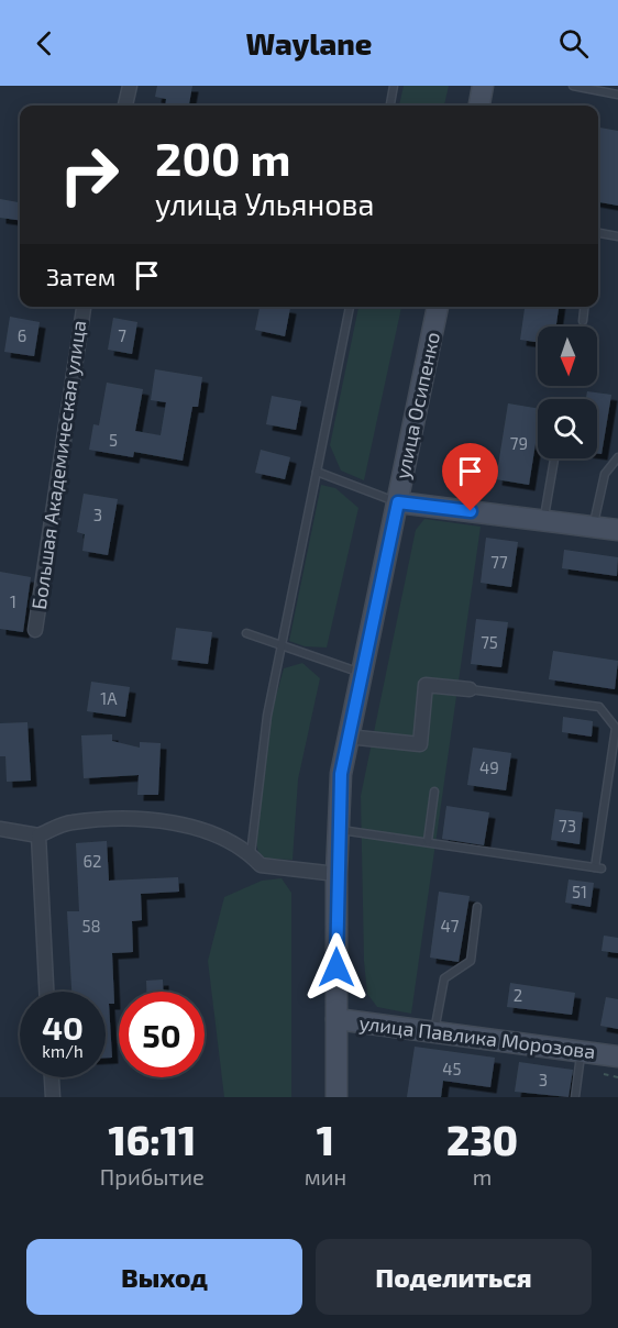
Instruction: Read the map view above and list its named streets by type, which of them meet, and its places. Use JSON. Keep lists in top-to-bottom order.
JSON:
{
  "streets": {
    "main road": ["улица Осипенко", "улица Павлика Морозова"],
    "street": ["Большая Академическая улица"]
  },
  "crossings": [
    ["улица Осипенко", "улица Павлика Морозова"]
  ],
  "house_numbers": [
    "6",
    "7",
    "5",
    "79",
    "3",
    "77",
    "1",
    "75",
    "1А",
    "49",
    "73",
    "62",
    "51",
    "58",
    "47",
    "2",
    "45",
    "3"
  ],
  "north": "bottom",
  "page": {
    "header": "Waylane",
    "turn": ["200 m", "улица Ульянова"],
    "then": "Затем",
    "speed": "40 km/h",
    "limit": "50",
    "eta": [
      "16:11",
      "Прибытие",
      "1",
      "мин",
      "230",
      "m"
    ],
    "buttons": ["Выход", "Поделиться"]
  }
}
